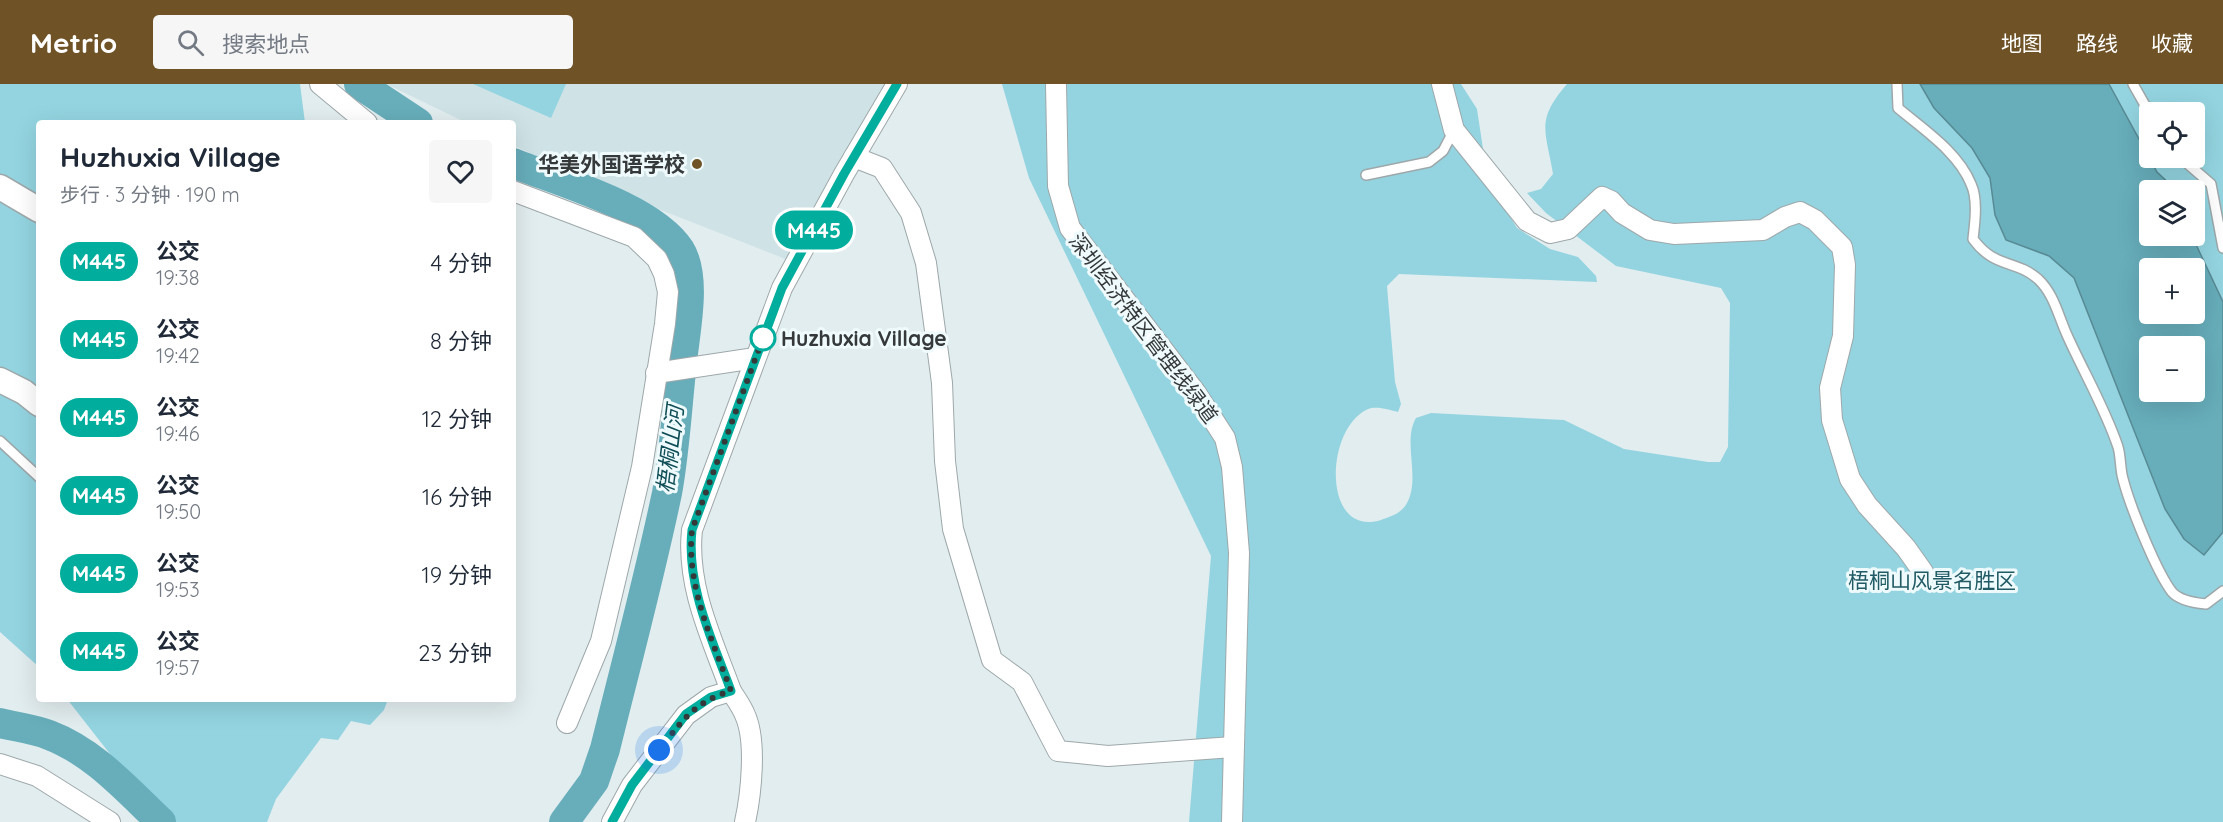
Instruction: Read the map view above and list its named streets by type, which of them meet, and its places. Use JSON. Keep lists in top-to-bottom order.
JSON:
{
  "streets": {
    "street": ["深圳经济特区管理线绿道"]
  },
  "water": ["梧桐山河"],
  "parks": ["梧桐山风景名胜区"],
  "places": ["华美外国语学校", "Huzhuxia Village"],
  "lines": ["bus line M445"],
  "page": {
    "header": "Metrio",
    "search": "搜索地点",
    "nav": ["地图", "路线", "收藏"],
    "on_map": "M445",
    "map_buttons": ["+", "−"],
    "heading": ["Huzhuxia Village", "步行 · 3 分钟 · 190 m"],
    "list": [
      {
        "mark": "M445",
        "name": "公交",
        "note": "19:38",
        "value": "4 分钟"
      },
      {
        "mark": "M445",
        "name": "公交",
        "note": "19:42",
        "value": "8 分钟"
      },
      {
        "mark": "M445",
        "name": "公交",
        "note": "19:46",
        "value": "12 分钟"
      },
      {
        "mark": "M445",
        "name": "公交",
        "note": "19:50",
        "value": "16 分钟"
      },
      {
        "mark": "M445",
        "name": "公交",
        "note": "19:53",
        "value": "19 分钟"
      },
      {
        "mark": "M445",
        "name": "公交",
        "note": "19:57",
        "value": "23 分钟"
      }
    ]
  }
}
